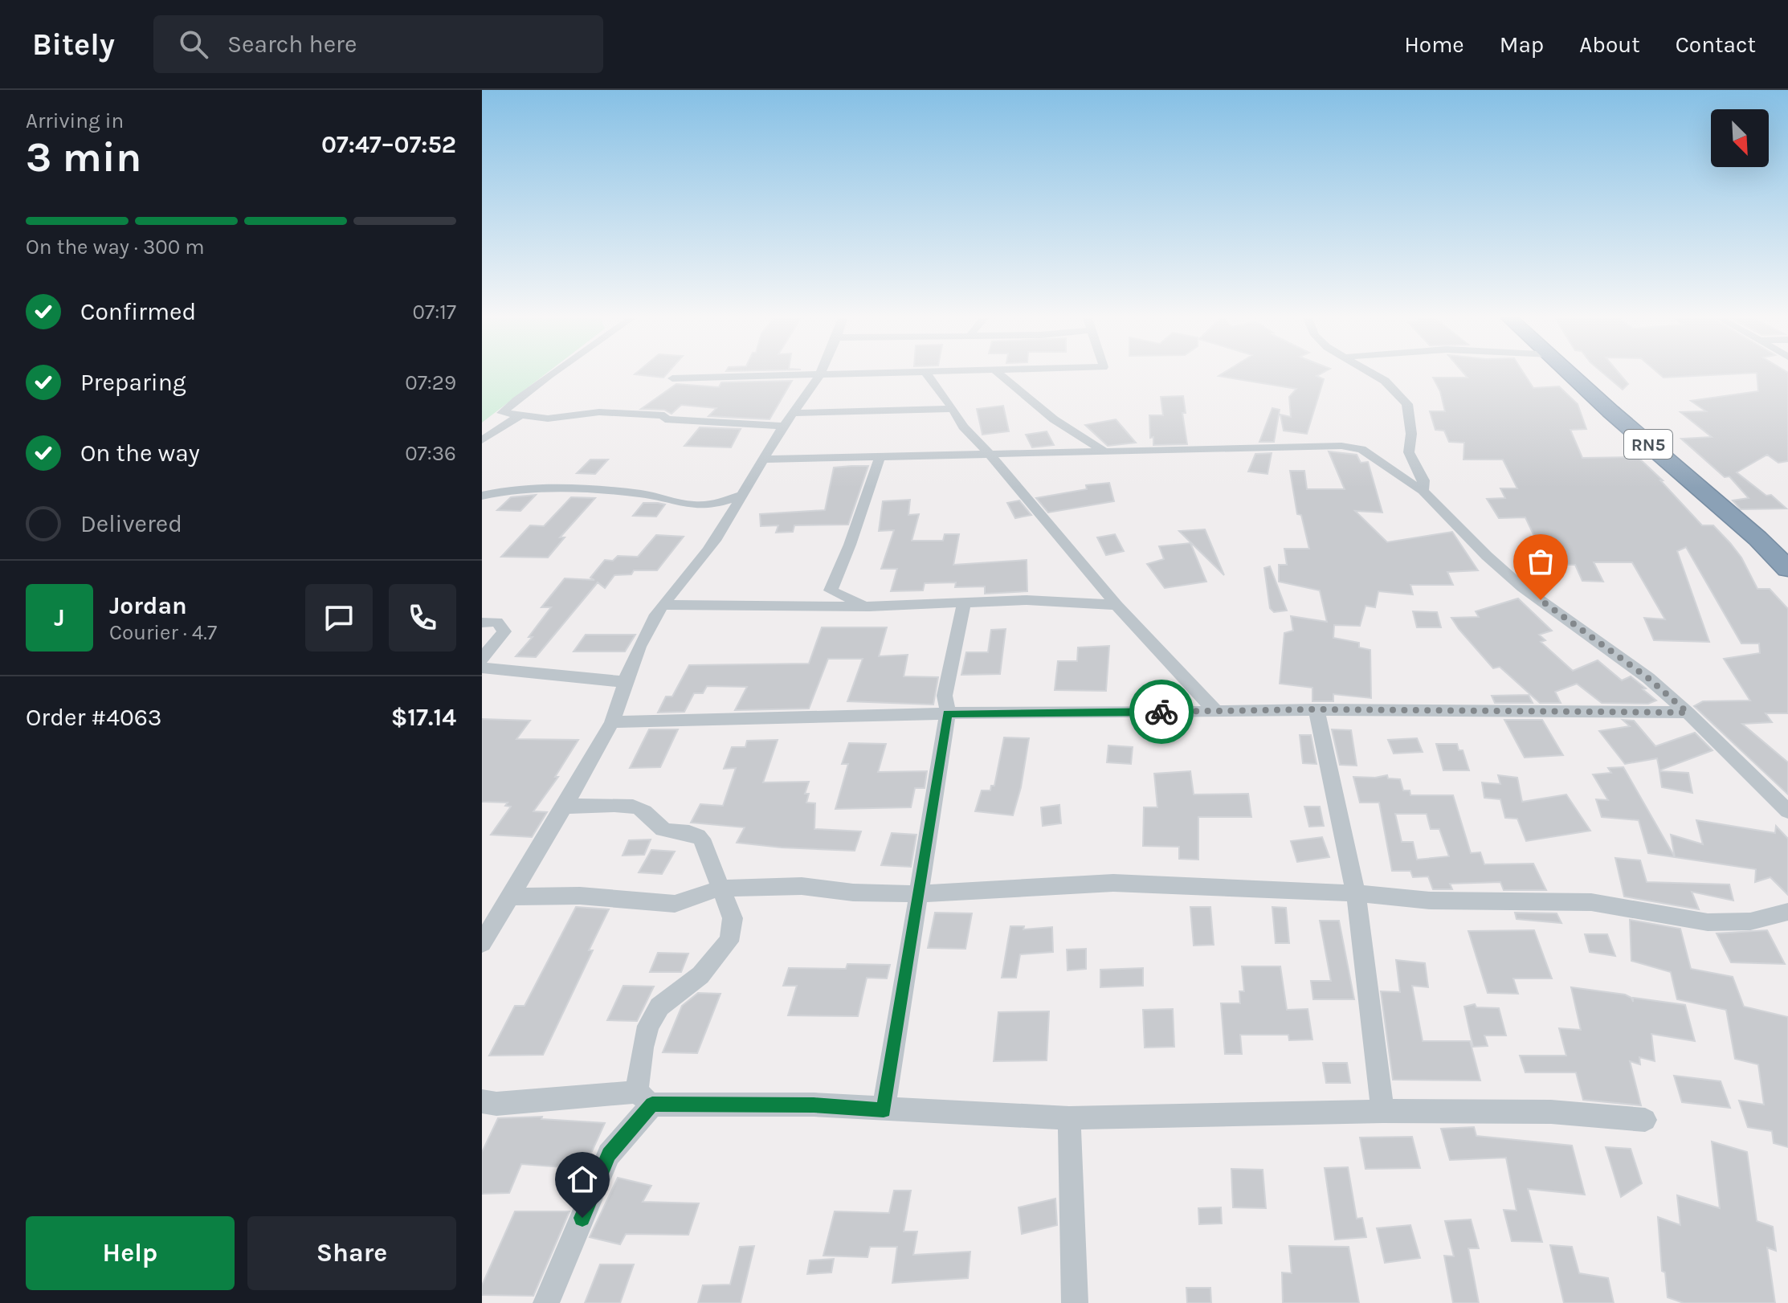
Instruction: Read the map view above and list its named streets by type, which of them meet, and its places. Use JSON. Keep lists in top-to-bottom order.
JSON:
{
  "streets": {
    "highway": ["RN5"]
  },
  "north": "bottom right",
  "page": {
    "header": "Bitely",
    "search": "Search here",
    "nav": [
      "Home",
      "Map",
      "About",
      "Contact"
    ],
    "heading": ["3 min", "Arriving in", "07:47–07:52"],
    "panel": [
      "Jordan",
      "Courier · 4.7",
      "Order #4063",
      "$17.14"
    ],
    "bar": "On the way · 300 m",
    "list": [
      ["Confirmed", "07:17"],
      ["Preparing", "07:29"],
      ["On the way", "07:36"],
      "Delivered"
    ],
    "round": "J",
    "buttons": ["Help", "Share"]
  }
}
